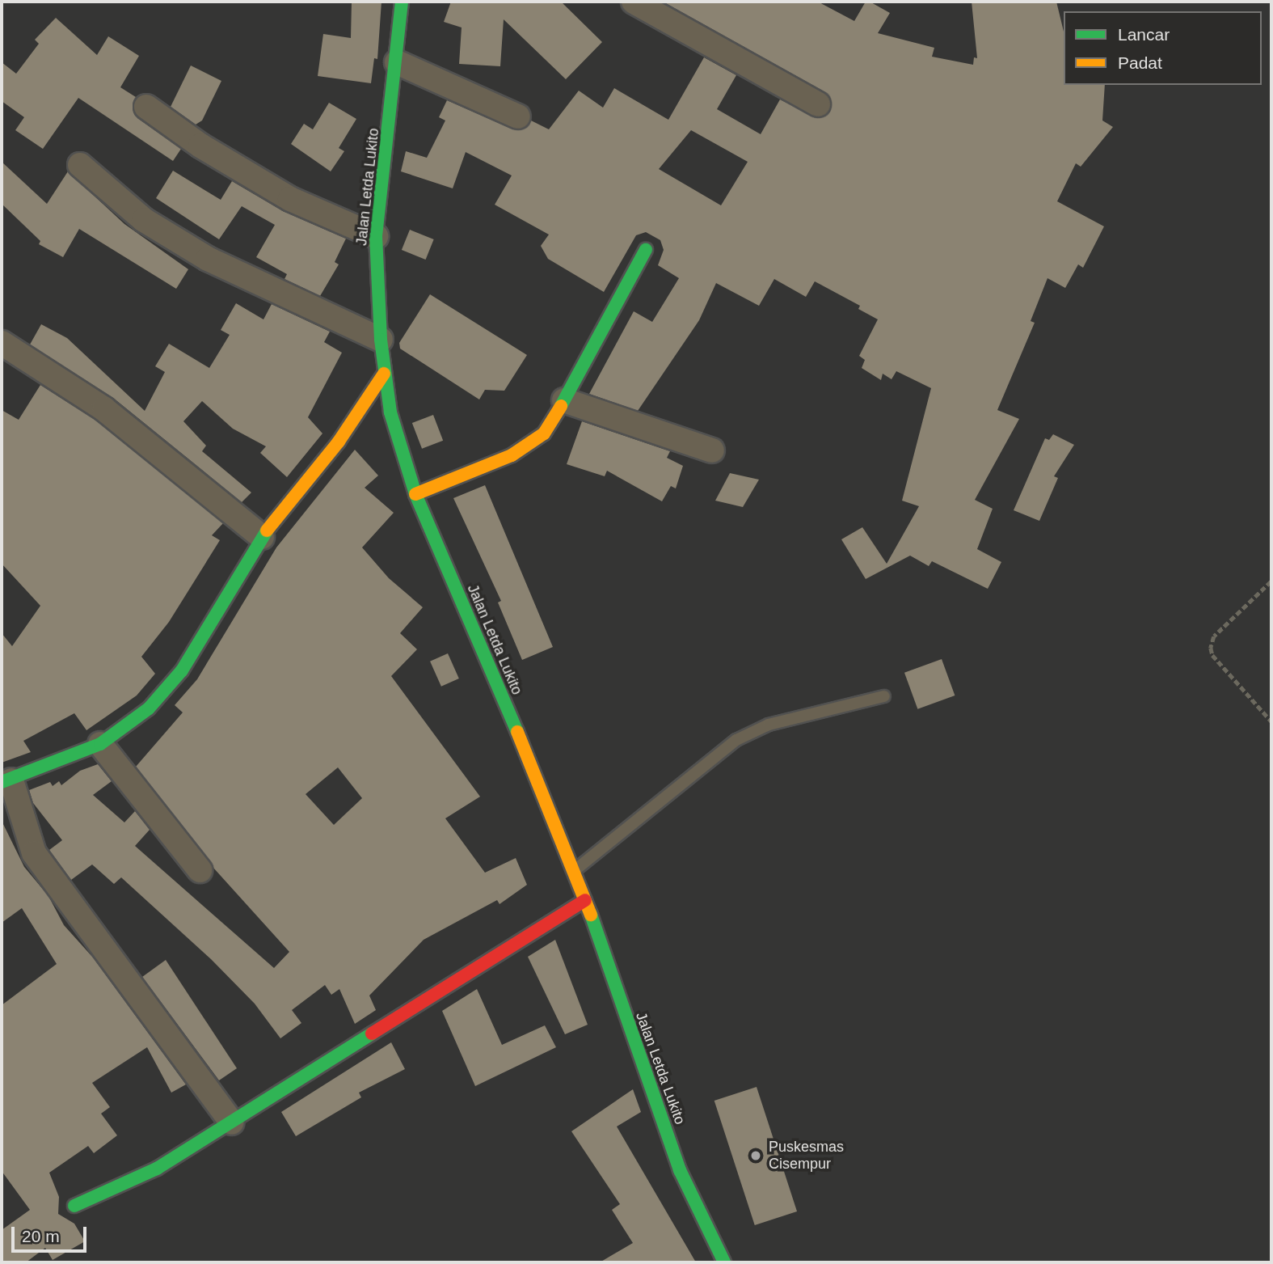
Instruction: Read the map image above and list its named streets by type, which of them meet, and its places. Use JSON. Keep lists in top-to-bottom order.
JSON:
{
  "streets": {
    "street": ["Jalan Letda Lukito"]
  },
  "places": ["Puskesmas Cisempur"],
  "legend": ["Lancar", "Padat"],
  "scale_bar": "20 m"
}
